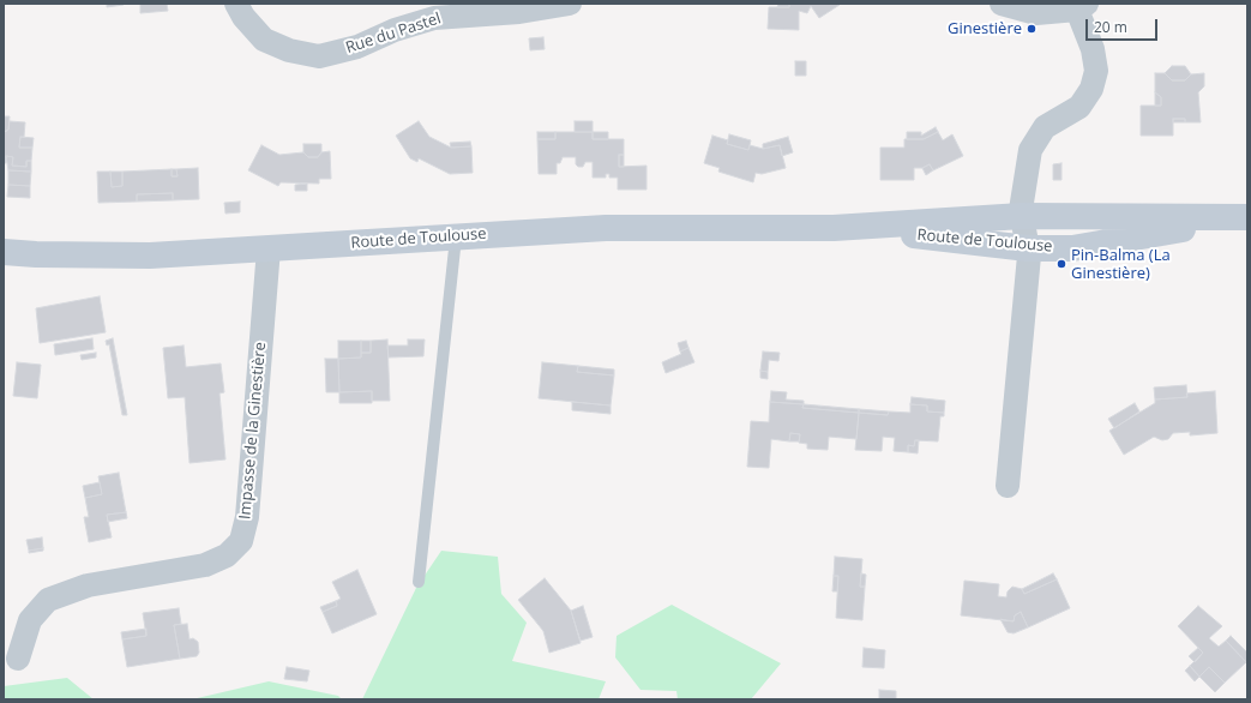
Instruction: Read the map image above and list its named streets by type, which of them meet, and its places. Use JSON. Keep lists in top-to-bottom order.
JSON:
{
  "streets": {
    "street": ["Rue du Pastel", "Route de Toulouse", "Impasse de la Ginestière"]
  },
  "crossings": [
    ["Route de Toulouse", "Impasse de la Ginestière"]
  ],
  "places": ["Ginestière", "Pin-Balma (La Ginestière)"],
  "scale_bar": "20 m"
}
